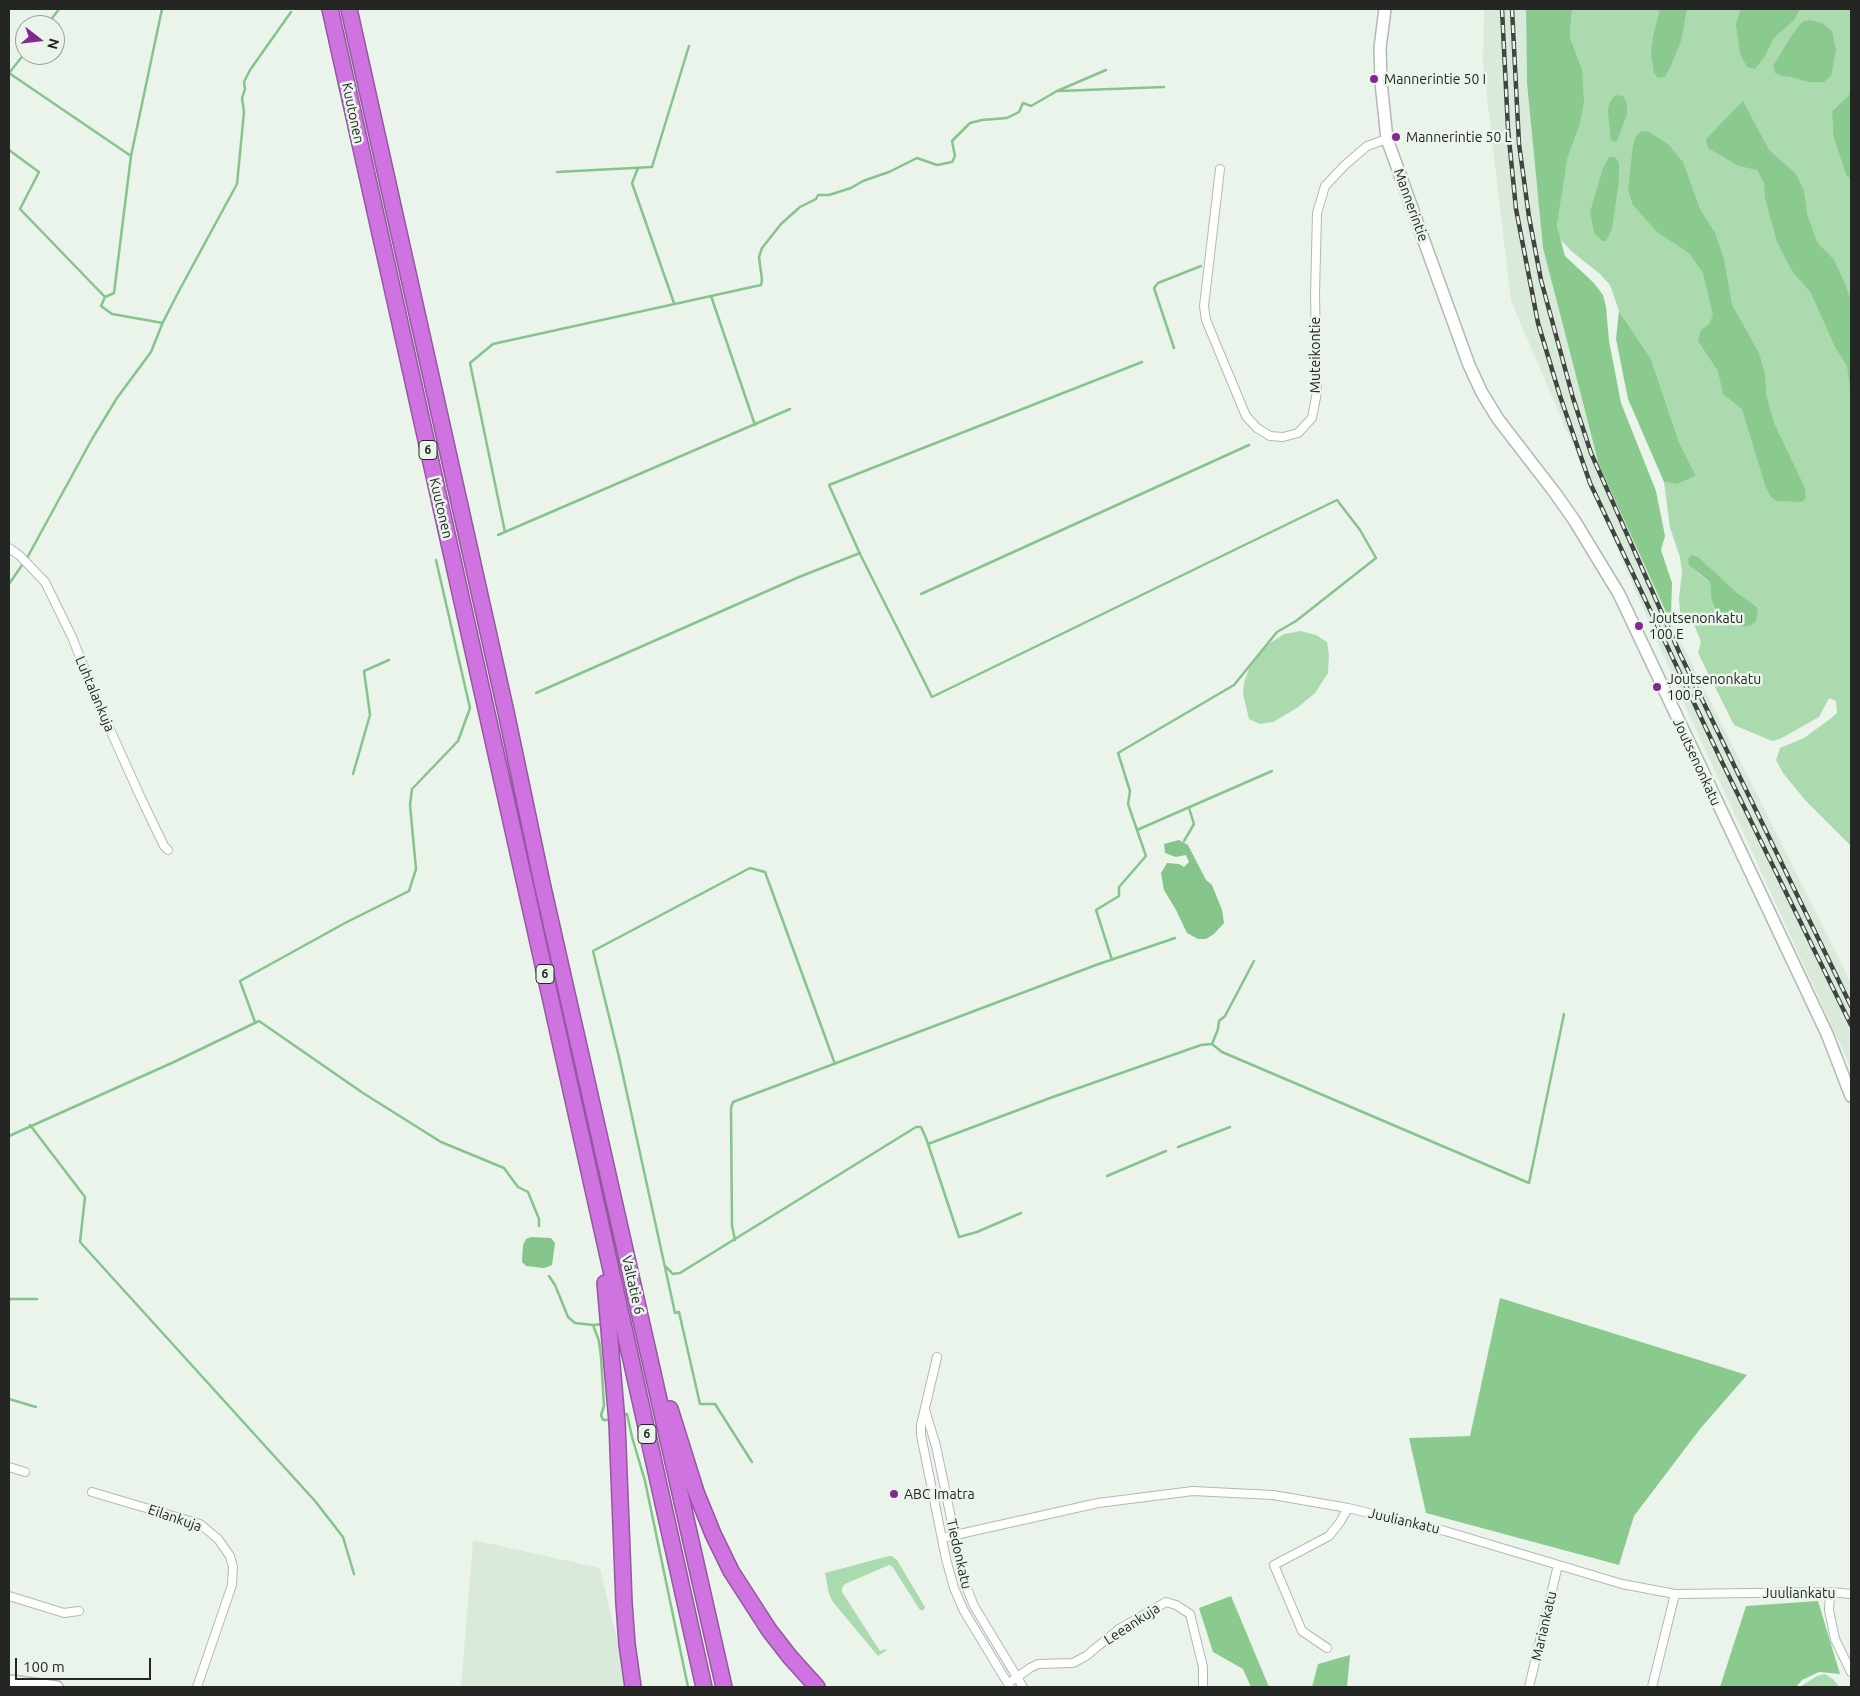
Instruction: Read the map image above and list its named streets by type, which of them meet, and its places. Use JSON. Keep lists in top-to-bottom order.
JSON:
{
  "streets": {
    "highway": ["Kuutonen", "6", "Valtatie 6"],
    "street": [
      "Mannerintie",
      "Muteikontie",
      "Luhtalankuja",
      "Joutsenonkatu",
      "Eilankuja",
      "Juuliankatu",
      "Tiedonkatu",
      "Leeankuja",
      "Mariankatu"
    ]
  },
  "crossings": [
    ["Kuutonen", "Valtatie 6"],
    ["Mannerintie", "Muteikontie"],
    ["Mannerintie", "Joutsenonkatu"],
    ["Juuliankatu", "Tiedonkatu"],
    ["Juuliankatu", "Mariankatu"],
    ["Tiedonkatu", "Leeankuja"]
  ],
  "places": [
    "Mannerintie 50 I",
    "Mannerintie 50 L",
    "Joutsenonkatu 100 E",
    "Joutsenonkatu 100 P",
    "ABC Imatra"
  ],
  "scale_bar": "100 m",
  "north": "right"
}
